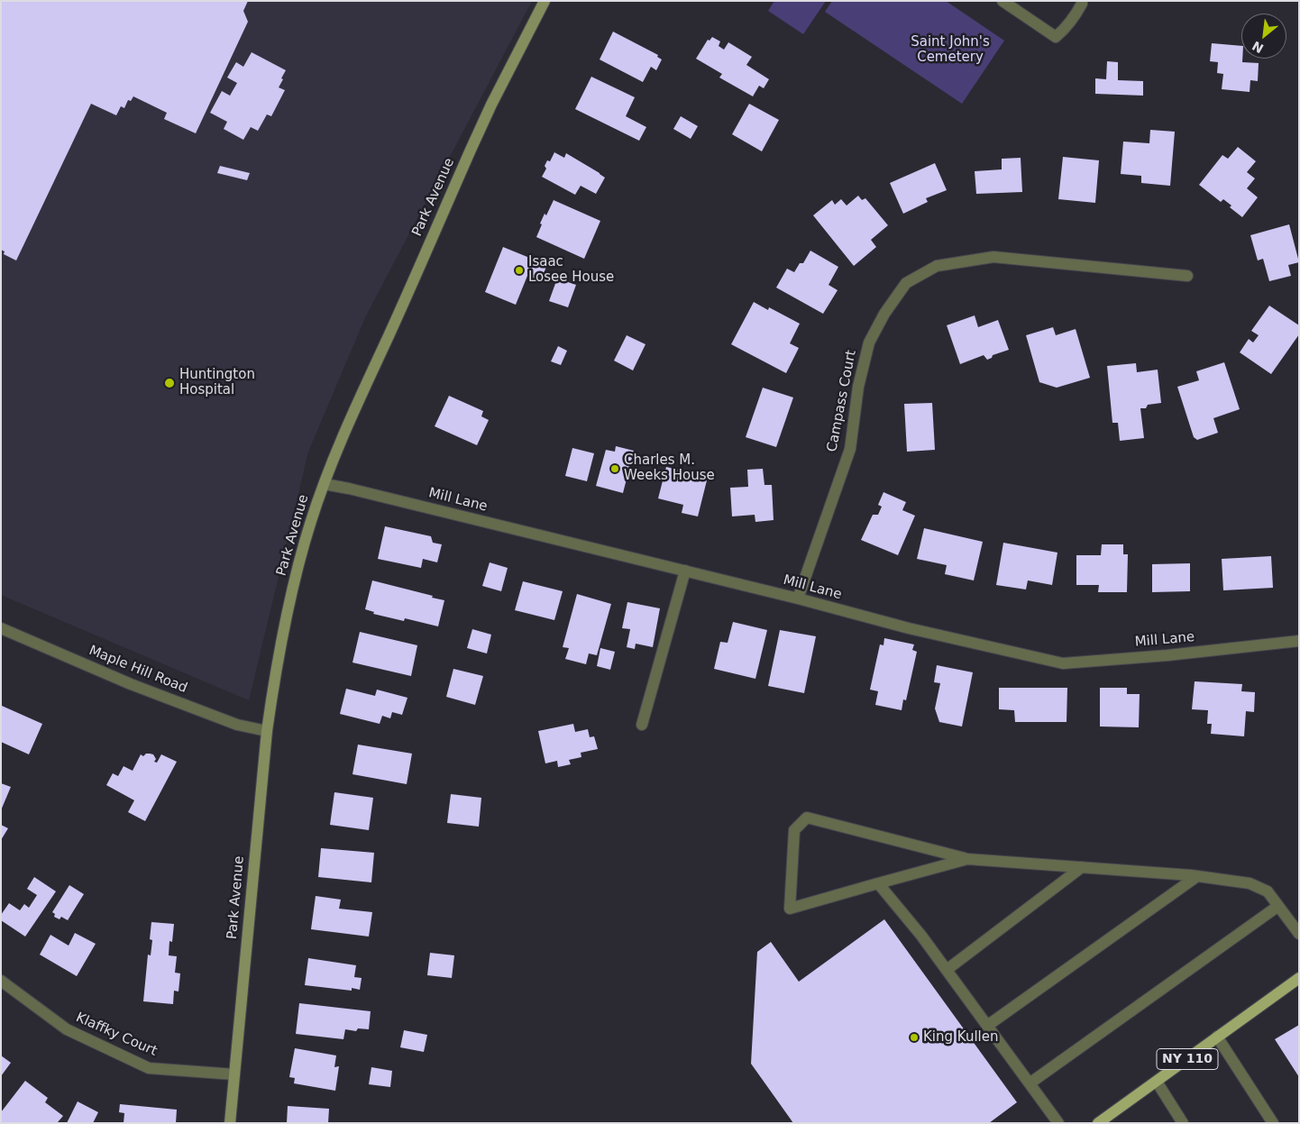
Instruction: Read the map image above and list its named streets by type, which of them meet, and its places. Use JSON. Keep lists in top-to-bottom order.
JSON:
{
  "streets": {
    "main road": ["Park Avenue", "NY 110"],
    "street": [
      "Campass Court",
      "Mill Lane",
      "Maple Hill Road",
      "Klaffky Court"
    ]
  },
  "crossings": [
    ["Park Avenue", "Mill Lane"],
    ["Park Avenue", "Maple Hill Road"],
    ["Park Avenue", "Klaffky Court"],
    ["Campass Court", "Mill Lane"]
  ],
  "parks": ["Saint John's Cemetery"],
  "places": [
    "Isaac Losee House",
    "Huntington Hospital",
    "Charles M. Weeks House",
    "King Kullen"
  ],
  "north": "bottom left"
}
